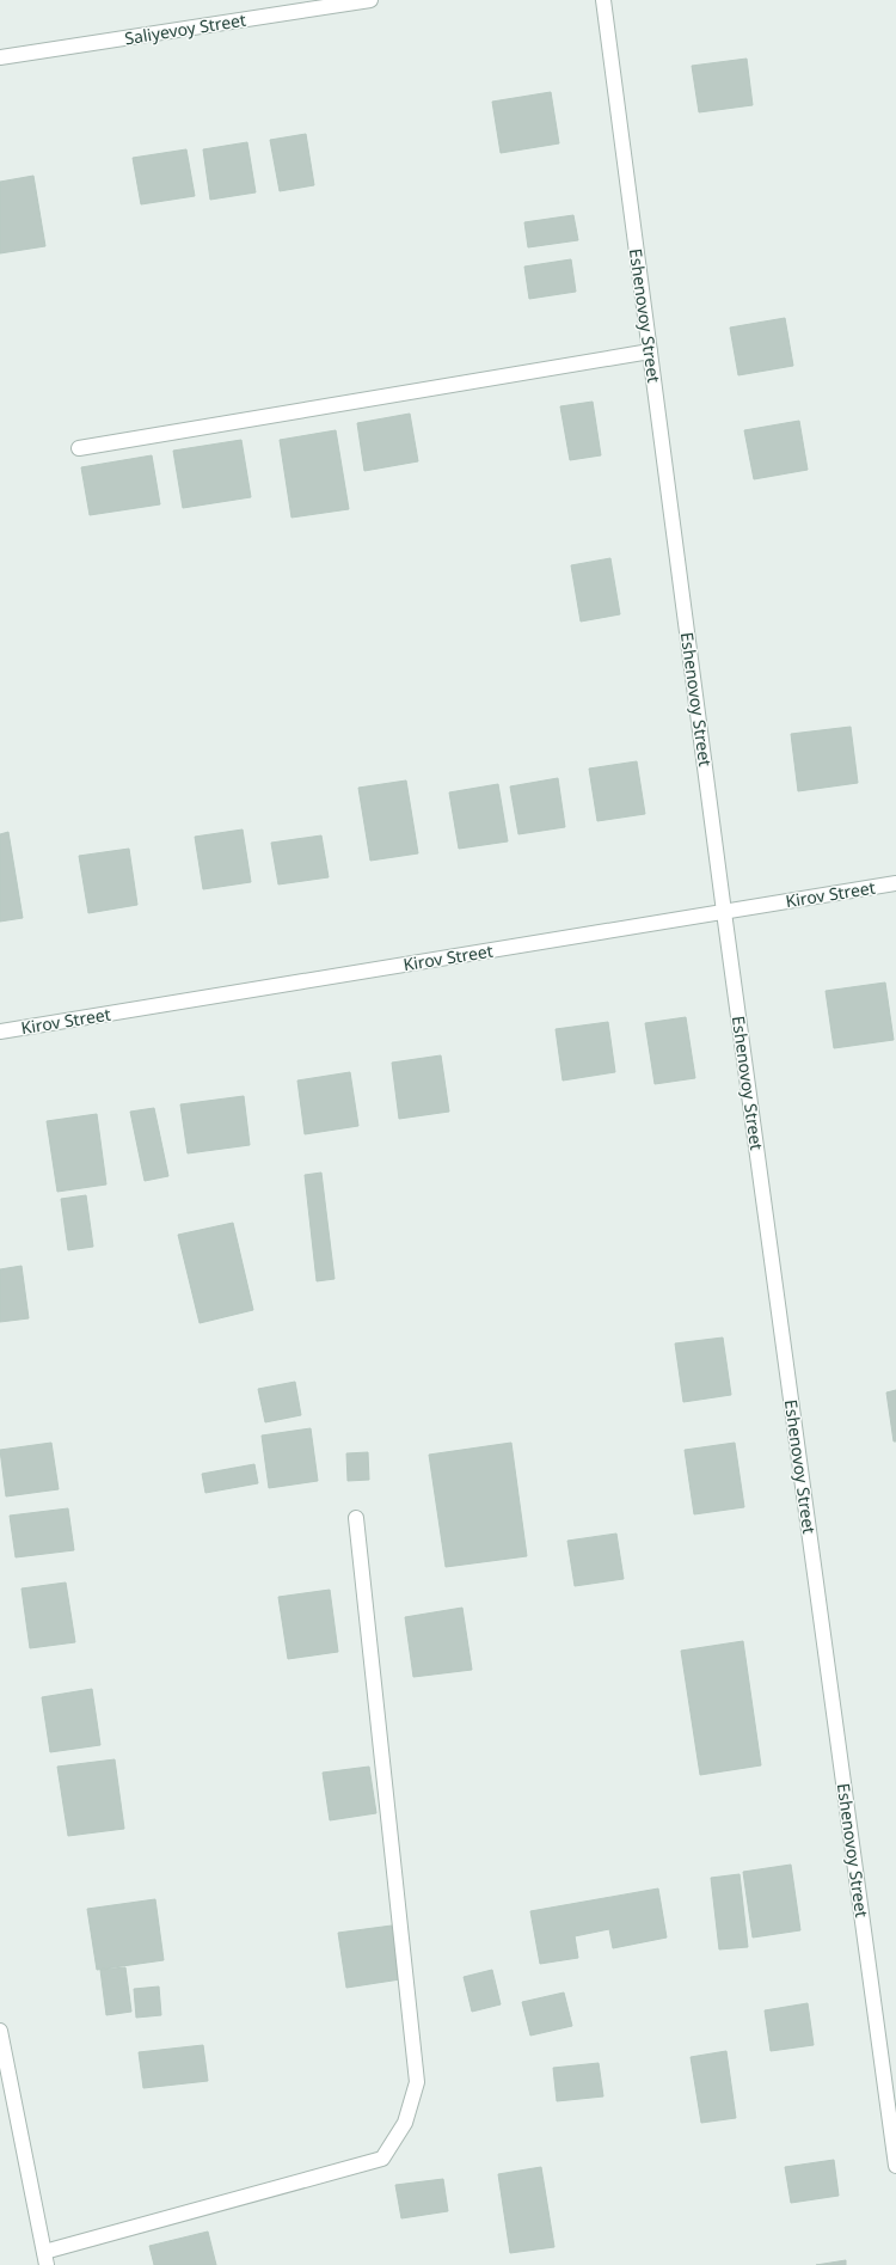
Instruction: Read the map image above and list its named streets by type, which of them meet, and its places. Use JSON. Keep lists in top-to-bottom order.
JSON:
{
  "streets": {
    "street": ["Saliyevoy Street", "Eshenovoy Street", "Kirov Street"]
  },
  "crossings": [
    ["Eshenovoy Street", "Kirov Street"]
  ]
}
